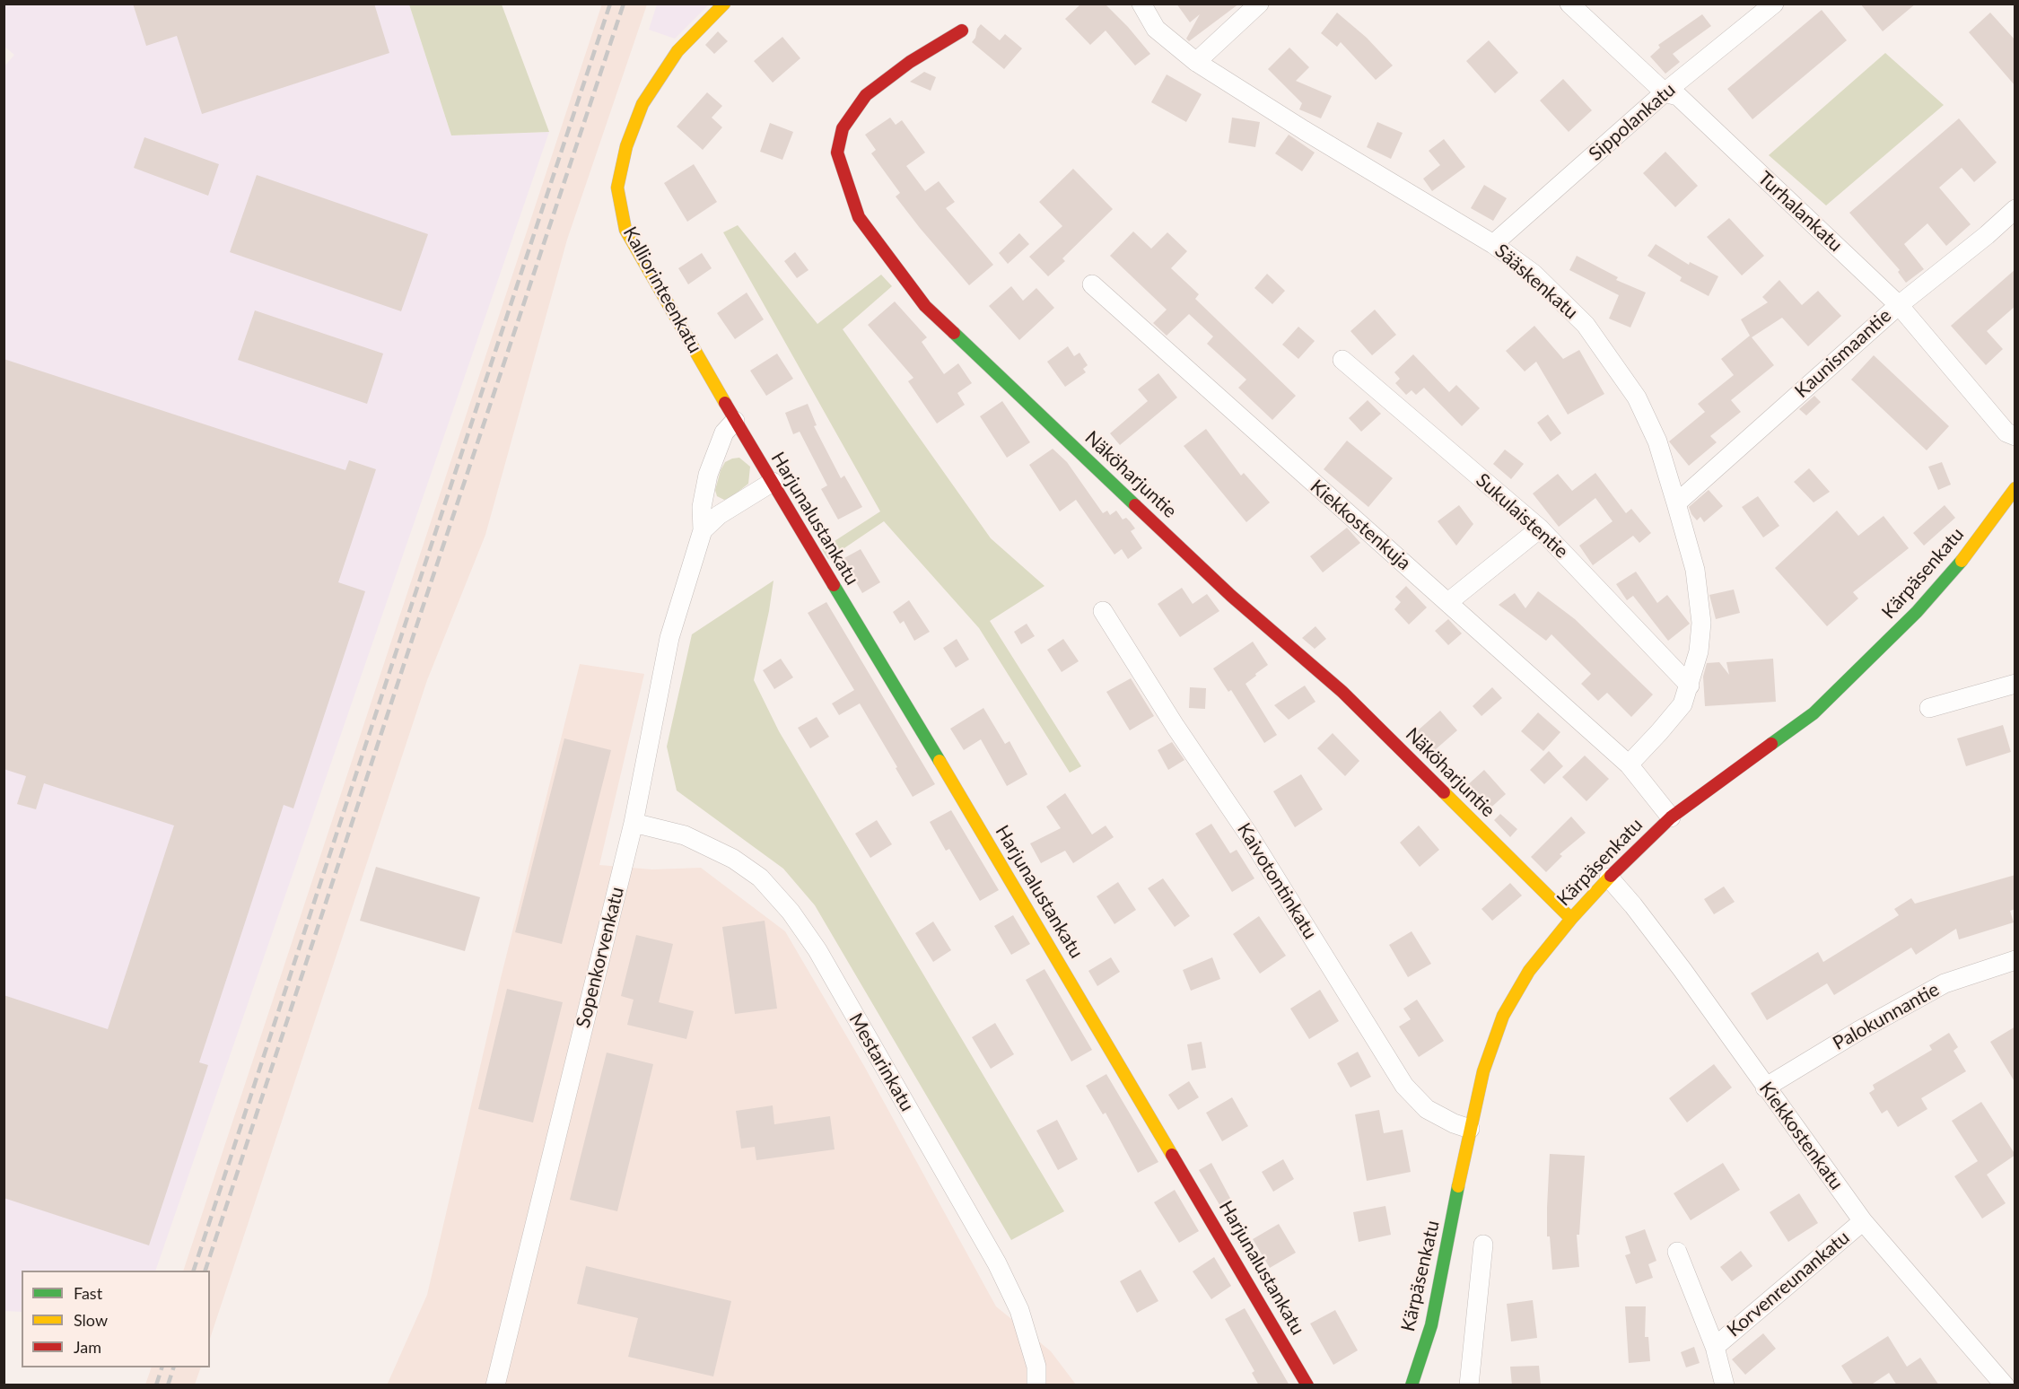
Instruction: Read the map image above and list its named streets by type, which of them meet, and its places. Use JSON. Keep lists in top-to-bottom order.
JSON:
{
  "streets": {
    "street": [
      "Sippolankatu",
      "Turhalankatu",
      "Sääskenkatu",
      "Kalliorinteenkatu",
      "Kaunismaantie",
      "Näköharjuntie",
      "Sukulaistentie",
      "Harjunalustankatu",
      "Kiekkostenkuja",
      "Kärpäsenkatu",
      "Kaivotontinkatu",
      "Sopenkorvenkatu",
      "Palokunnantie",
      "Mestarinkatu",
      "Kiekkostenkatu",
      "Korvenreunankatu"
    ]
  },
  "crossings": [
    ["Sippolankatu", "Turhalankatu"],
    ["Sippolankatu", "Sääskenkatu"],
    ["Turhalankatu", "Kaunismaantie"],
    ["Sääskenkatu", "Kaunismaantie"],
    ["Sääskenkatu", "Sukulaistentie"],
    ["Kalliorinteenkatu", "Harjunalustankatu"],
    ["Näköharjuntie", "Kärpäsenkatu"],
    ["Kiekkostenkuja", "Kärpäsenkatu"],
    ["Kärpäsenkatu", "Kaivotontinkatu"],
    ["Kärpäsenkatu", "Kiekkostenkatu"],
    ["Sopenkorvenkatu", "Mestarinkatu"],
    ["Palokunnantie", "Kiekkostenkatu"],
    ["Kiekkostenkatu", "Korvenreunankatu"]
  ],
  "legend": ["Fast", "Slow", "Jam"]
}
